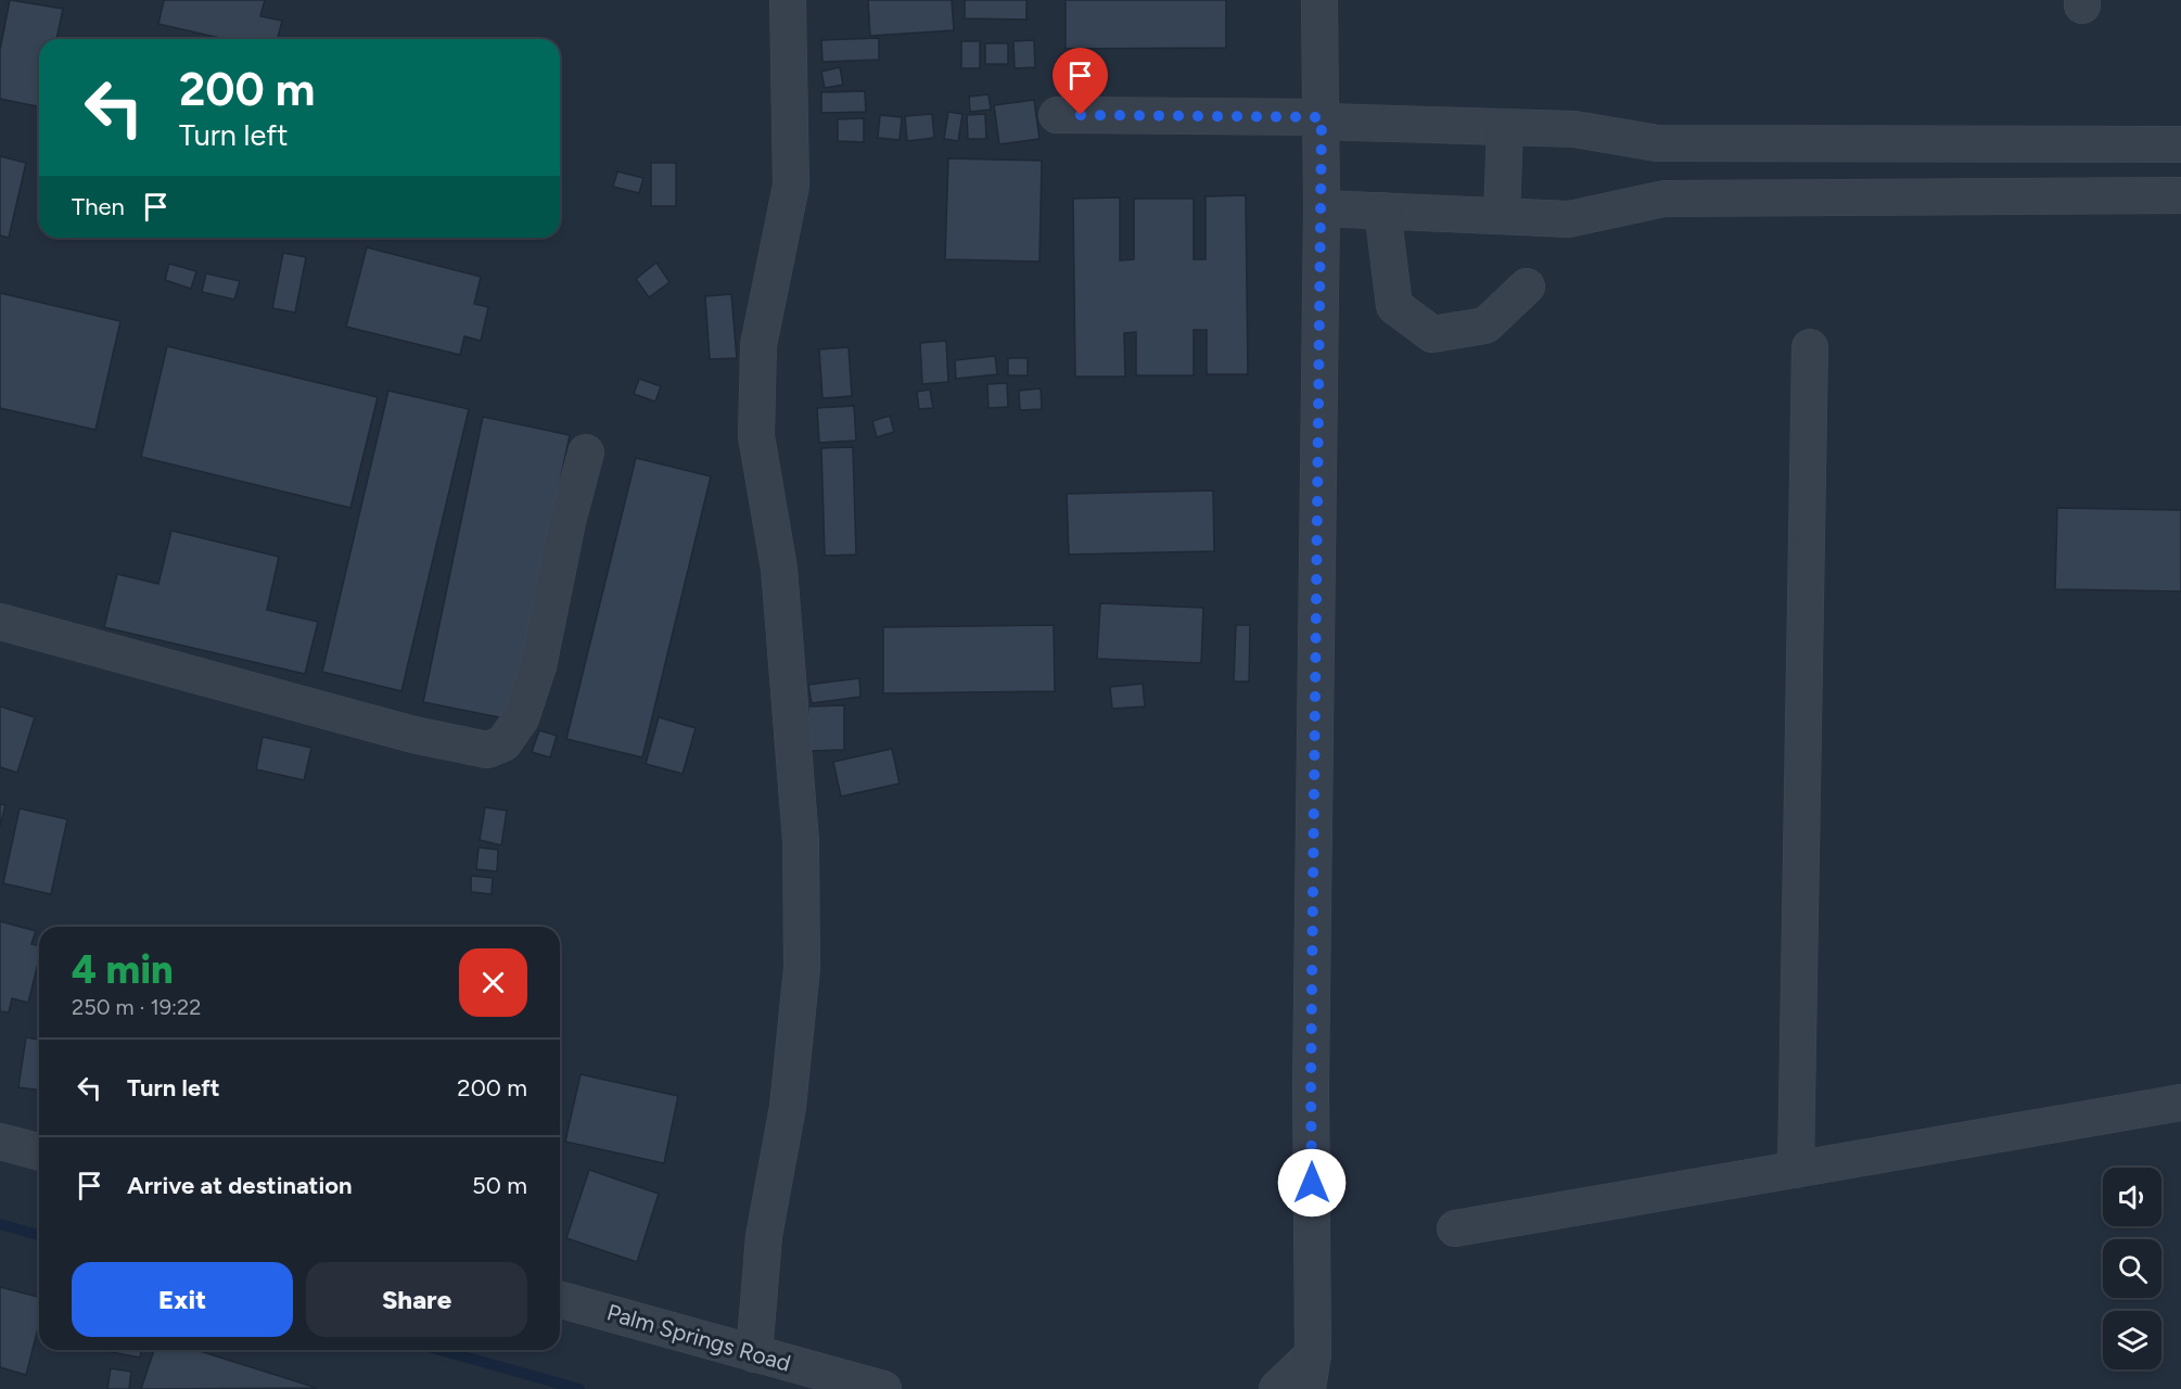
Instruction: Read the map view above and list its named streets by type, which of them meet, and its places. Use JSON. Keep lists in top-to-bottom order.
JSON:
{
  "streets": {
    "street": ["Palm Springs Road"]
  },
  "page": {
    "turn": ["200 m", "Turn left"],
    "then": "Then",
    "heading": ["4 min", "250 m · 19:22"],
    "list": [
      {
        "name": "Turn left",
        "value": "200 m"
      },
      {
        "name": "Arrive at destination",
        "value": "50 m"
      }
    ],
    "buttons": ["Exit", "Share"]
  }
}
